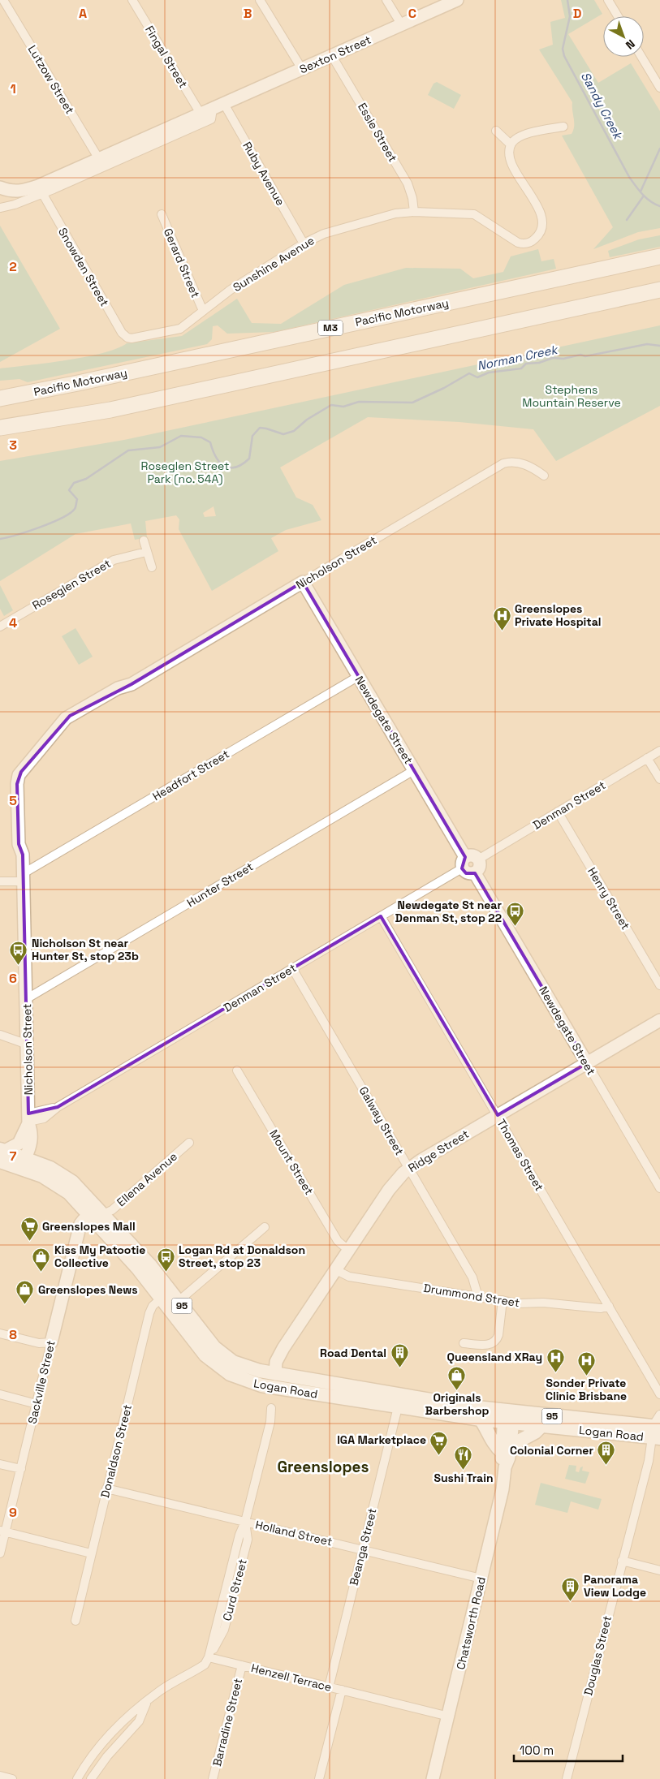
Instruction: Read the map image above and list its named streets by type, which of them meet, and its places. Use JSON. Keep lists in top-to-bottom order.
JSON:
{
  "streets": {
    "highway": ["Pacific Motorway", "M3"],
    "main road": ["95", "Logan Road"],
    "street": [
      "Sexton Street",
      "Fingal Street",
      "Lutzow Street",
      "Essie Street",
      "Ruby Avenue",
      "Gerard Street",
      "Sunshine Avenue",
      "Snowden Street",
      "Nicholson Street",
      "Roseglen Street",
      "Newdegate Street",
      "Headfort Street",
      "Denman Street",
      "Hunter Street",
      "Henry Street",
      "Galway Street",
      "Ridge Street",
      "Thomas Street",
      "Mount Street",
      "Ellena Avenue",
      "Drummond Street",
      "Sackville Street",
      "Donaldson Street",
      "Holland Street",
      "Beanga Street",
      "Curd Street",
      "Chatsworth Road",
      "Douglas Street",
      "Henzell Terrace",
      "Barradine Street"
    ]
  },
  "crossings": [
    ["Sexton Street", "Fingal Street"],
    ["Sexton Street", "Lutzow Street"],
    ["Sexton Street", "Essie Street"],
    ["Sexton Street", "Ruby Avenue"],
    ["Sexton Street", "Snowden Street"],
    ["Essie Street", "Sunshine Avenue"],
    ["Ruby Avenue", "Sunshine Avenue"],
    ["Gerard Street", "Sunshine Avenue"],
    ["Sunshine Avenue", "Snowden Street"],
    ["Nicholson Street", "Newdegate Street"],
    ["Nicholson Street", "Headfort Street"],
    ["Nicholson Street", "Denman Street"],
    ["Nicholson Street", "Hunter Street"],
    ["Nicholson Street", "Logan Road"],
    ["Newdegate Street", "Headfort Street"],
    ["Newdegate Street", "Denman Street"],
    ["Newdegate Street", "Hunter Street"],
    ["Newdegate Street", "Ridge Street"],
    ["Denman Street", "Henry Street"],
    ["Denman Street", "Galway Street"],
    ["Denman Street", "Thomas Street"],
    ["Galway Street", "Ridge Street"],
    ["Galway Street", "Drummond Street"],
    ["Ridge Street", "Thomas Street"],
    ["Ridge Street", "Mount Street"],
    ["Ridge Street", "Drummond Street"],
    ["Ridge Street", "Logan Road"],
    ["Thomas Street", "Drummond Street"],
    ["Ellena Avenue", "Sackville Street"],
    ["Ellena Avenue", "Logan Road"],
    ["Sackville Street", "Logan Road"],
    ["Logan Road", "Donaldson Street"],
    ["Logan Road", "Beanga Street"],
    ["Logan Road", "Chatsworth Road"],
    ["Logan Road", "Douglas Street"],
    ["Donaldson Street", "Holland Street"],
    ["Holland Street", "Beanga Street"],
    ["Holland Street", "Curd Street"],
    ["Holland Street", "Chatsworth Road"],
    ["Beanga Street", "Henzell Terrace"],
    ["Curd Street", "Henzell Terrace"],
    ["Chatsworth Road", "Henzell Terrace"],
    ["Henzell Terrace", "Barradine Street"]
  ],
  "districts": ["Greenslopes"],
  "water": ["Sandy Creek", "Norman Creek"],
  "parks": ["Stephens Mountain Reserve", "Roseglen Street Park (no. 54A)"],
  "places": {
    "hospital": ["Greenslopes Private Hospital", "Queensland XRay", "Sonder Private Clinic Brisbane"],
    "bus stop": ["Newdegate St near Denman St, stop 22", "Nicholson St near Hunter St, stop 23b", "Logan Rd at Donaldson Street, stop 23"],
    "supermarket": ["Greenslopes Mall", "IGA Marketplace"],
    "shop": ["Kiss My Patootie Collective", "Greenslopes News", "Originals Barbershop"],
    "building": ["Road Dental", "Colonial Corner", "Panorama View Lodge"],
    "restaurant": ["Sushi Train"]
  },
  "scale_bar": "100 m",
  "north": "bottom right",
  "grid": {
    "columns": [
      "A",
      "B",
      "C",
      "D"
    ],
    "rows": [
      "1",
      "2",
      "3",
      "4",
      "5",
      "6",
      "7",
      "8",
      "9"
    ]
  }
}
